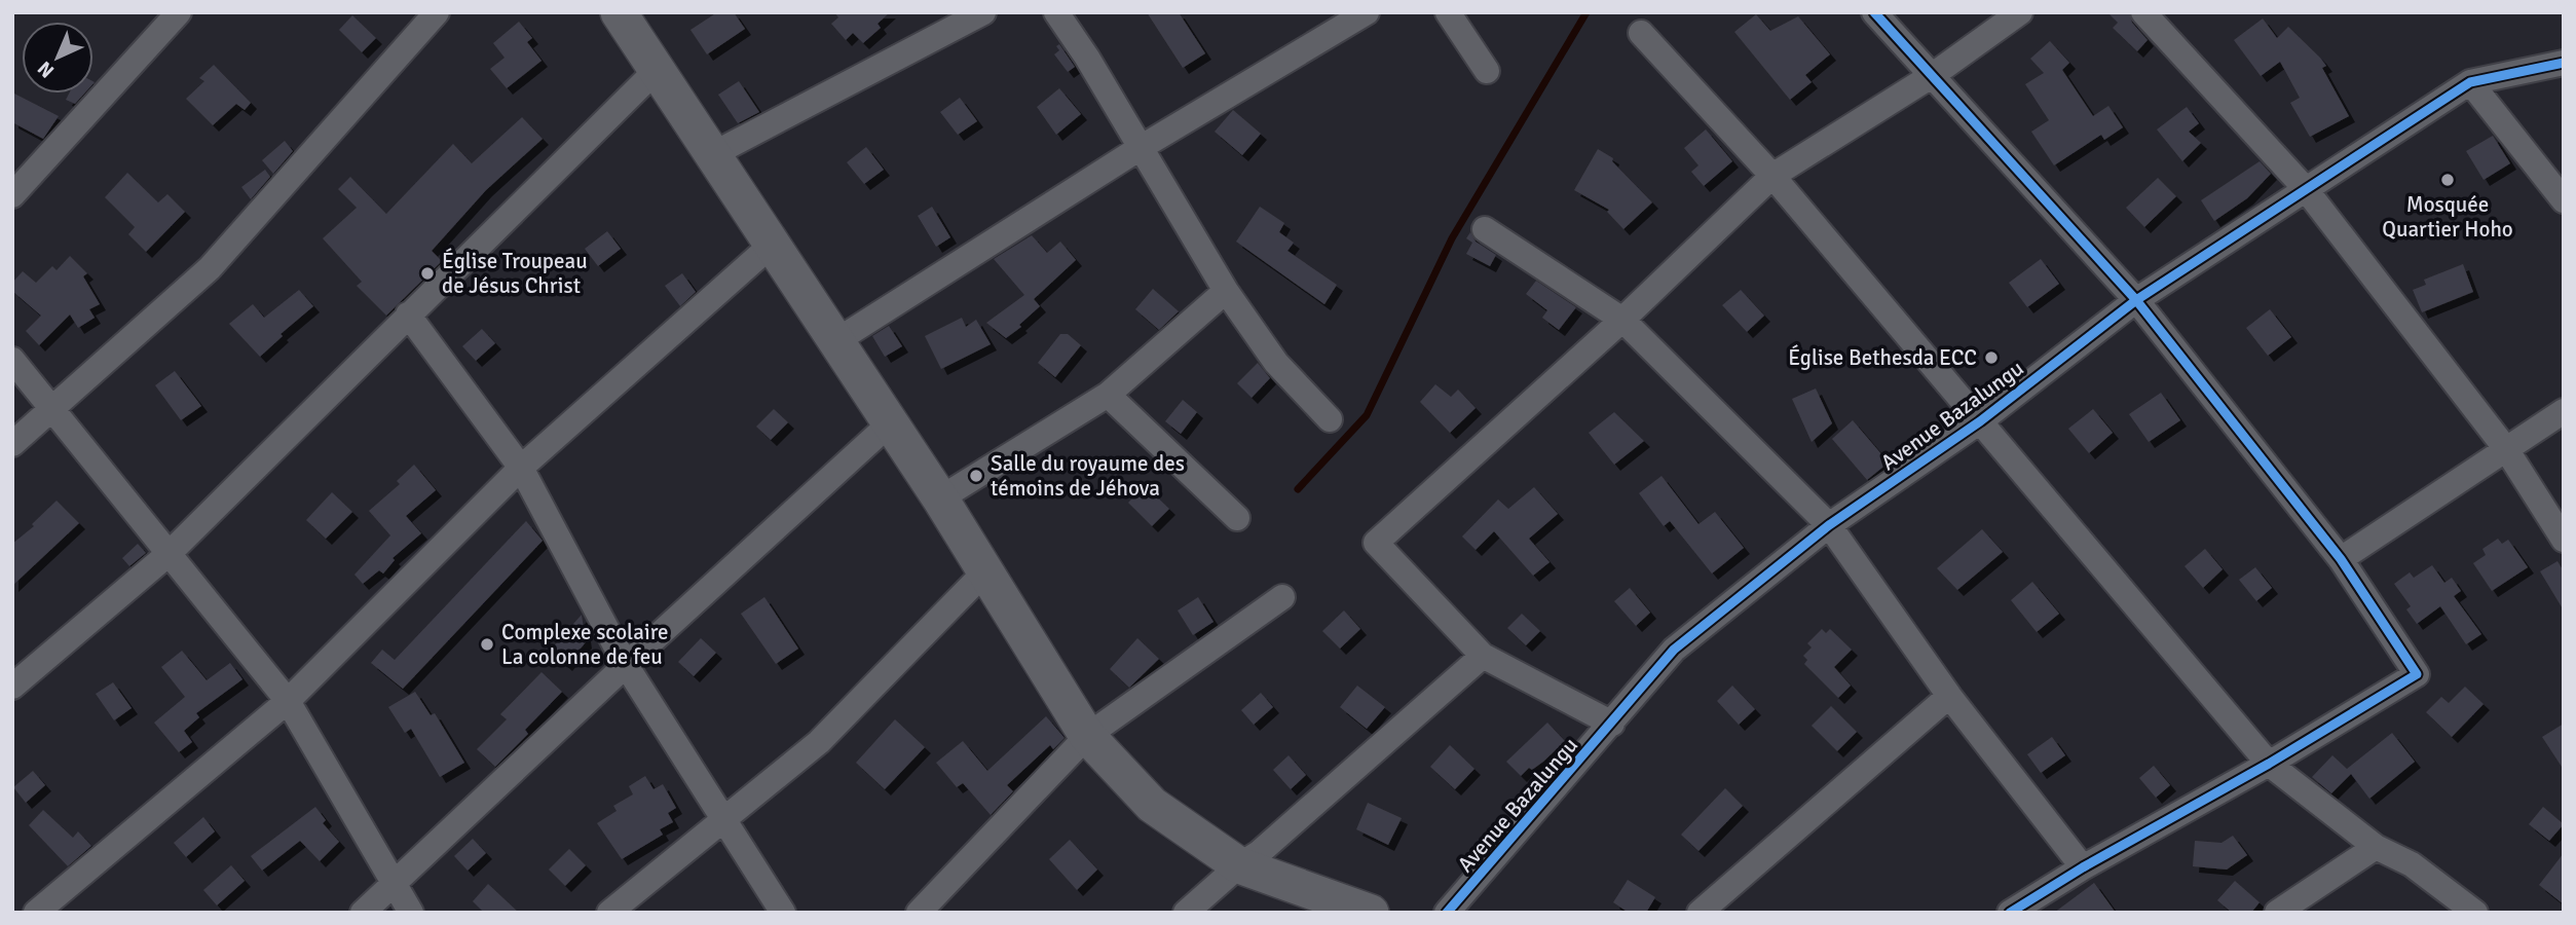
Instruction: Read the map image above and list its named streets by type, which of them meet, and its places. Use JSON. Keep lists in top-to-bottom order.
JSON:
{
  "streets": {
    "street": ["Avenue Bazalungu"]
  },
  "places": [
    "Mosquée Quartier Hoho",
    "Église Troupeau de Jésus Christ",
    "Église Bethesda ECC",
    "Salle du royaume des témoins de Jéhova",
    "Complexe scolaire La colonne de feu"
  ],
  "north": "bottom left"
}
